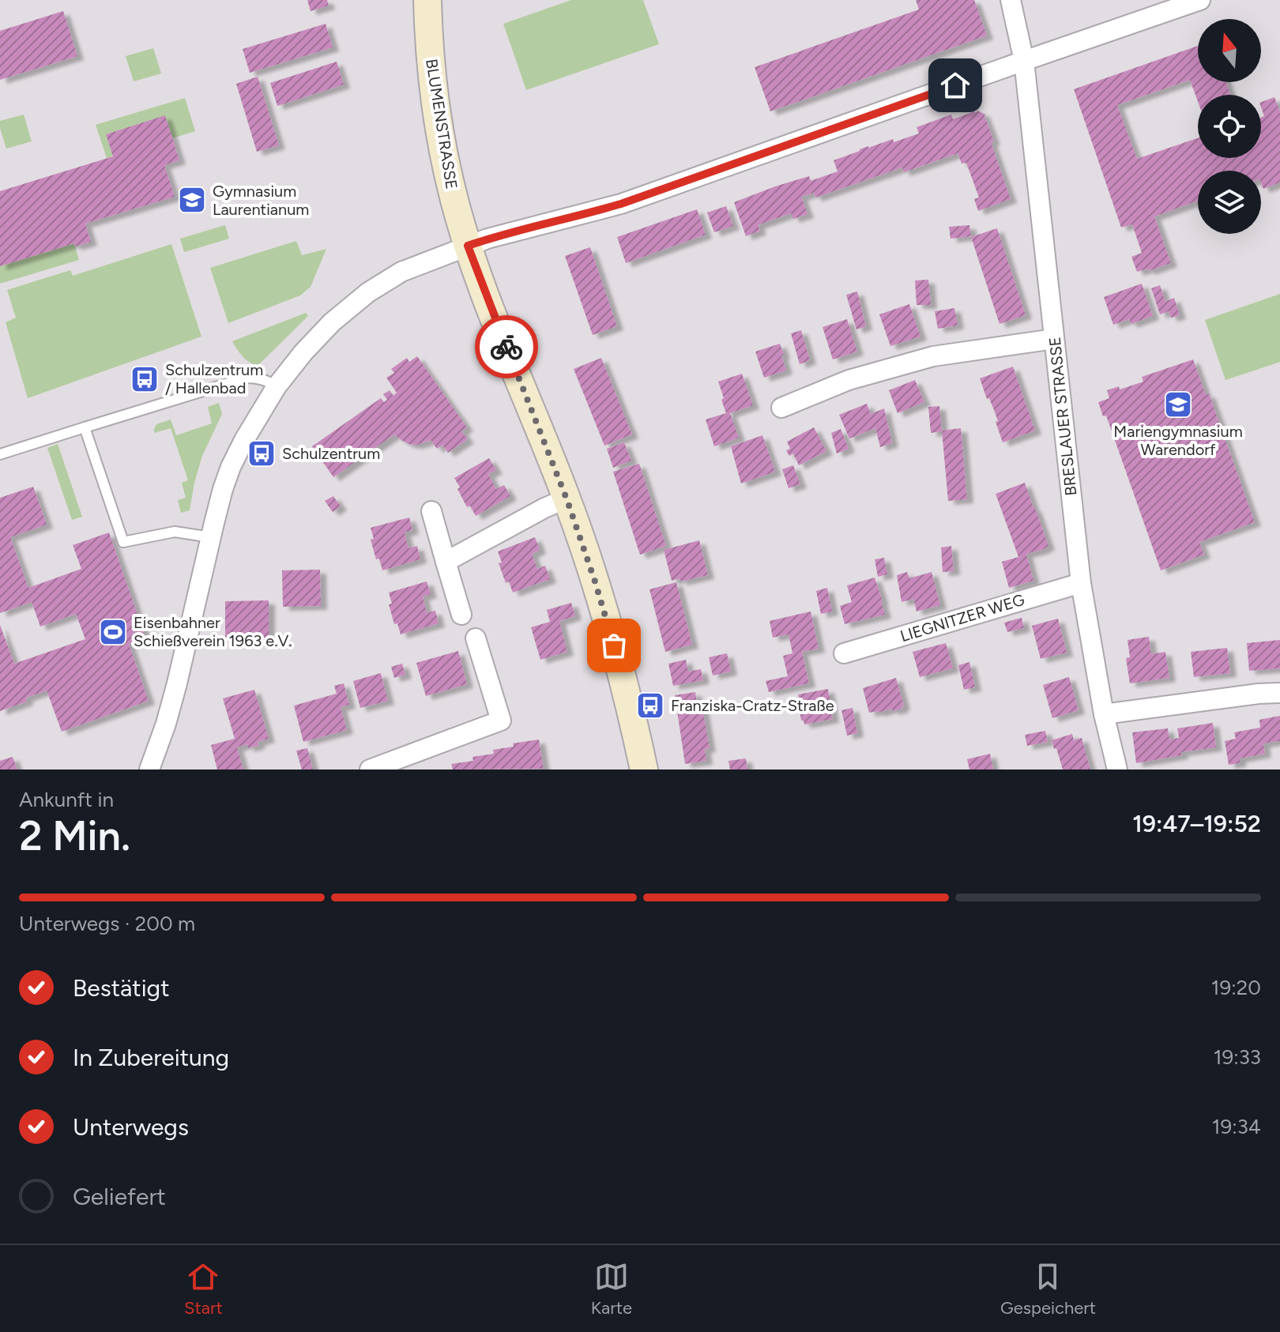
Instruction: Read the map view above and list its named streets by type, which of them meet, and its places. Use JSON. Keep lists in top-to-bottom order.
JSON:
{
  "streets": {
    "street": ["BLUMENSTRASSE", "BRESLAUER STRASSE", "LIEGNITZER WEG"]
  },
  "crossings": [
    ["BRESLAUER STRASSE", "LIEGNITZER WEG"]
  ],
  "places": {
    "school or university": ["Gymnasium Laurentianum", "Mariengymnasium Warendorf"],
    "bus stop": ["Schulzentrum / Hallenbad", "Schulzentrum", "Franziska-Cratz-Straße"],
    "sports": ["Eisenbahner Schießverein 1963 e.V."]
  },
  "north": "top",
  "page": {
    "heading": ["2 Min.", "Ankunft in", "19:47–19:52"],
    "bar": "Unterwegs · 200 m",
    "list": [
      ["Bestätigt", "19:20"],
      ["In Zubereitung", "19:33"],
      ["Unterwegs", "19:34"],
      "Geliefert"
    ],
    "tabs": ["Start", "Karte", "Gespeichert"]
  }
}
